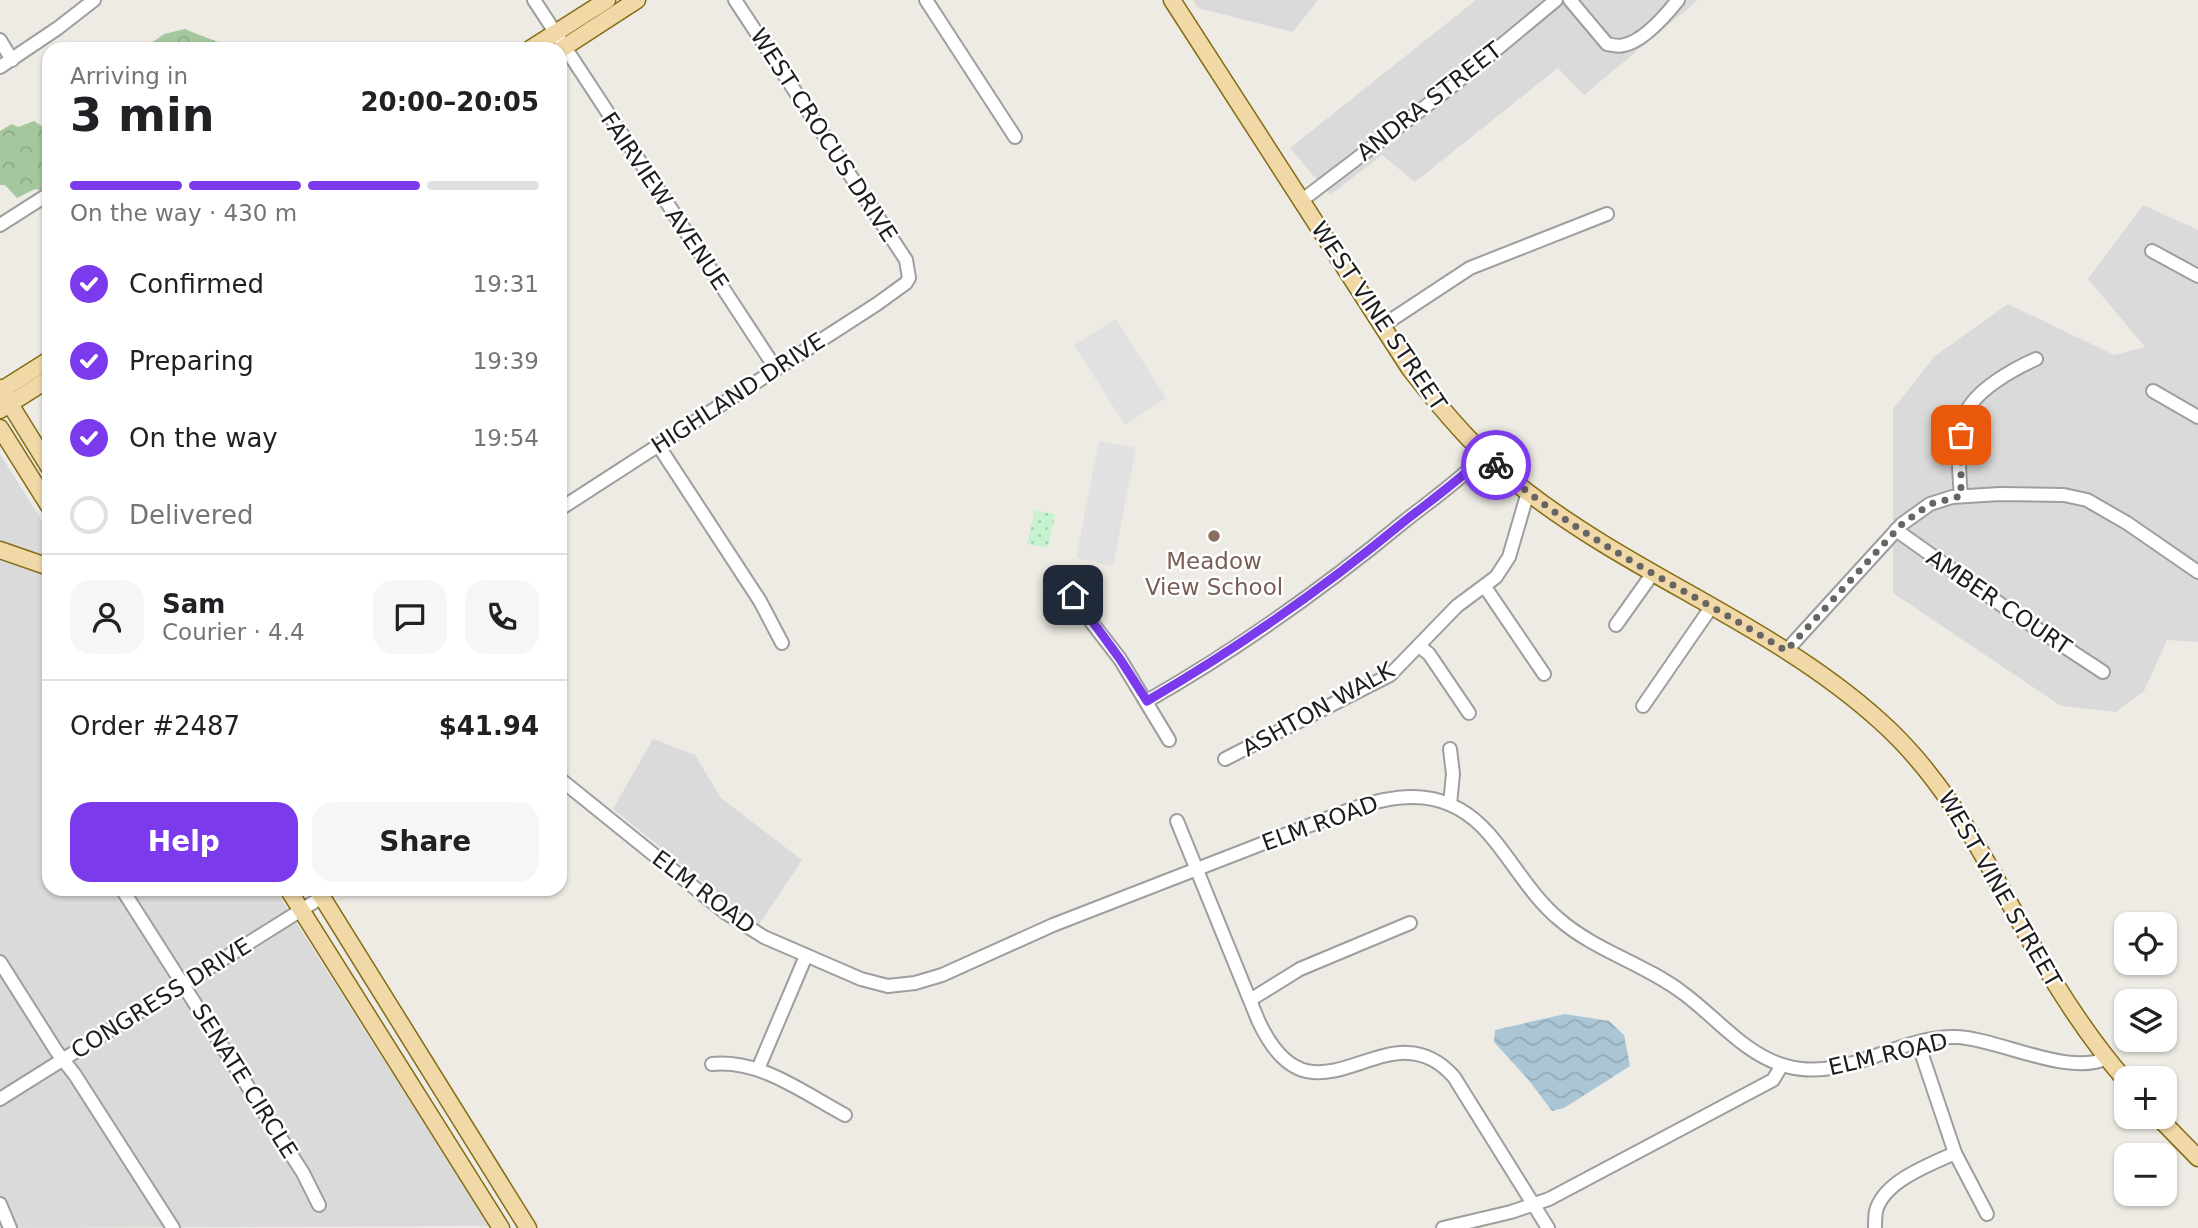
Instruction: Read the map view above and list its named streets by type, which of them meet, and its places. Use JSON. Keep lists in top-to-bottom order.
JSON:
{
  "streets": {
    "main road": ["WEST VINE STREET"],
    "street": [
      "ANDRA STREET",
      "WEST CROCUS DRIVE",
      "FAIRVIEW AVENUE",
      "HIGHLAND DRIVE",
      "AMBER COURT",
      "ASHTON WALK",
      "ELM ROAD",
      "CONGRESS DRIVE",
      "SENATE CIRCLE"
    ]
  },
  "crossings": [
    ["ANDRA STREET", "WEST VINE STREET"],
    ["WEST CROCUS DRIVE", "HIGHLAND DRIVE"],
    ["FAIRVIEW AVENUE", "HIGHLAND DRIVE"],
    ["WEST VINE STREET", "ASHTON WALK"],
    ["WEST VINE STREET", "ELM ROAD"],
    ["CONGRESS DRIVE", "SENATE CIRCLE"]
  ],
  "places": ["Meadow View School"],
  "page": {
    "heading": ["3 min", "Arriving in", "20:00–20:05"],
    "panel": [
      "Sam",
      "Courier · 4.4",
      "Order #2487",
      "$41.94"
    ],
    "bar": "On the way · 430 m",
    "list": [
      ["Confirmed", "19:31"],
      ["Preparing", "19:39"],
      ["On the way", "19:54"],
      "Delivered"
    ],
    "buttons": ["Help", "Share"],
    "map_buttons": ["+", "−"]
  }
}
